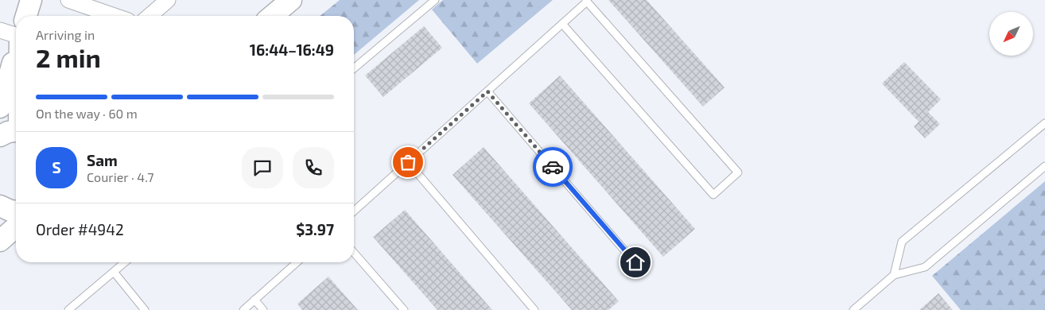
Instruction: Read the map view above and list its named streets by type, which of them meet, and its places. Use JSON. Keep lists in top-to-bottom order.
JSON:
{
  "north": "bottom left",
  "page": {
    "heading": ["2 min", "Arriving in", "16:44–16:49"],
    "panel": [
      "Sam",
      "Courier · 4.7",
      "Order #4942",
      "$3.97"
    ],
    "bar": "On the way · 60 m",
    "round": "S"
  }
}
